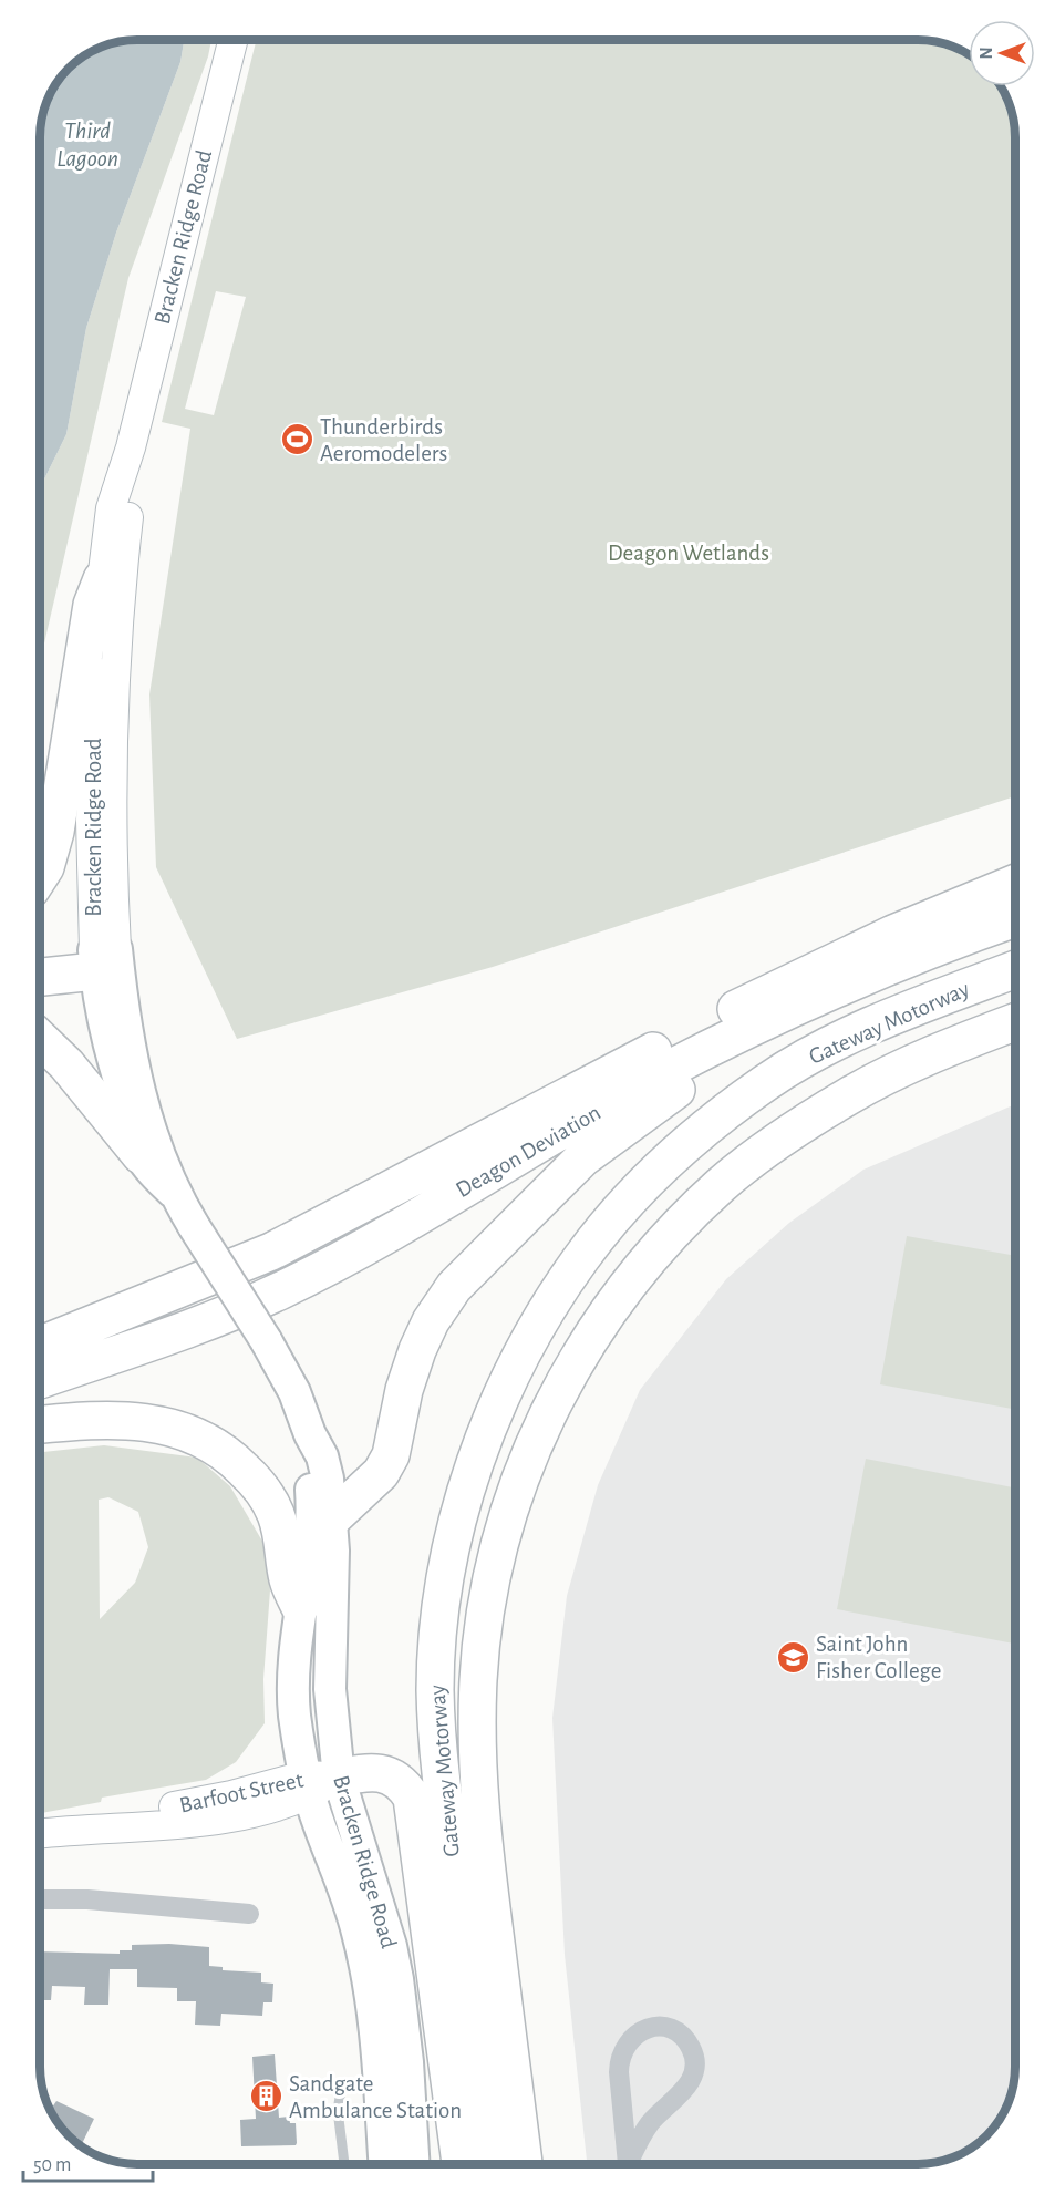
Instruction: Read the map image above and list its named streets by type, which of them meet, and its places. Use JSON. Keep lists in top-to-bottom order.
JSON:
{
  "streets": {
    "highway": ["Gateway Motorway", "Deagon Deviation"],
    "main road": ["Bracken Ridge Road", "Barfoot Street"]
  },
  "crossings": [
    ["Bracken Ridge Road", "Barfoot Street"]
  ],
  "water": ["Third Lagoon"],
  "parks": ["Deagon Wetlands"],
  "places": {
    "sports": ["Thunderbirds Aeromodelers"],
    "school or university": ["Saint John Fisher College"],
    "building": ["Sandgate Ambulance Station"]
  },
  "scale_bar": "50 m",
  "north": "left"
}
